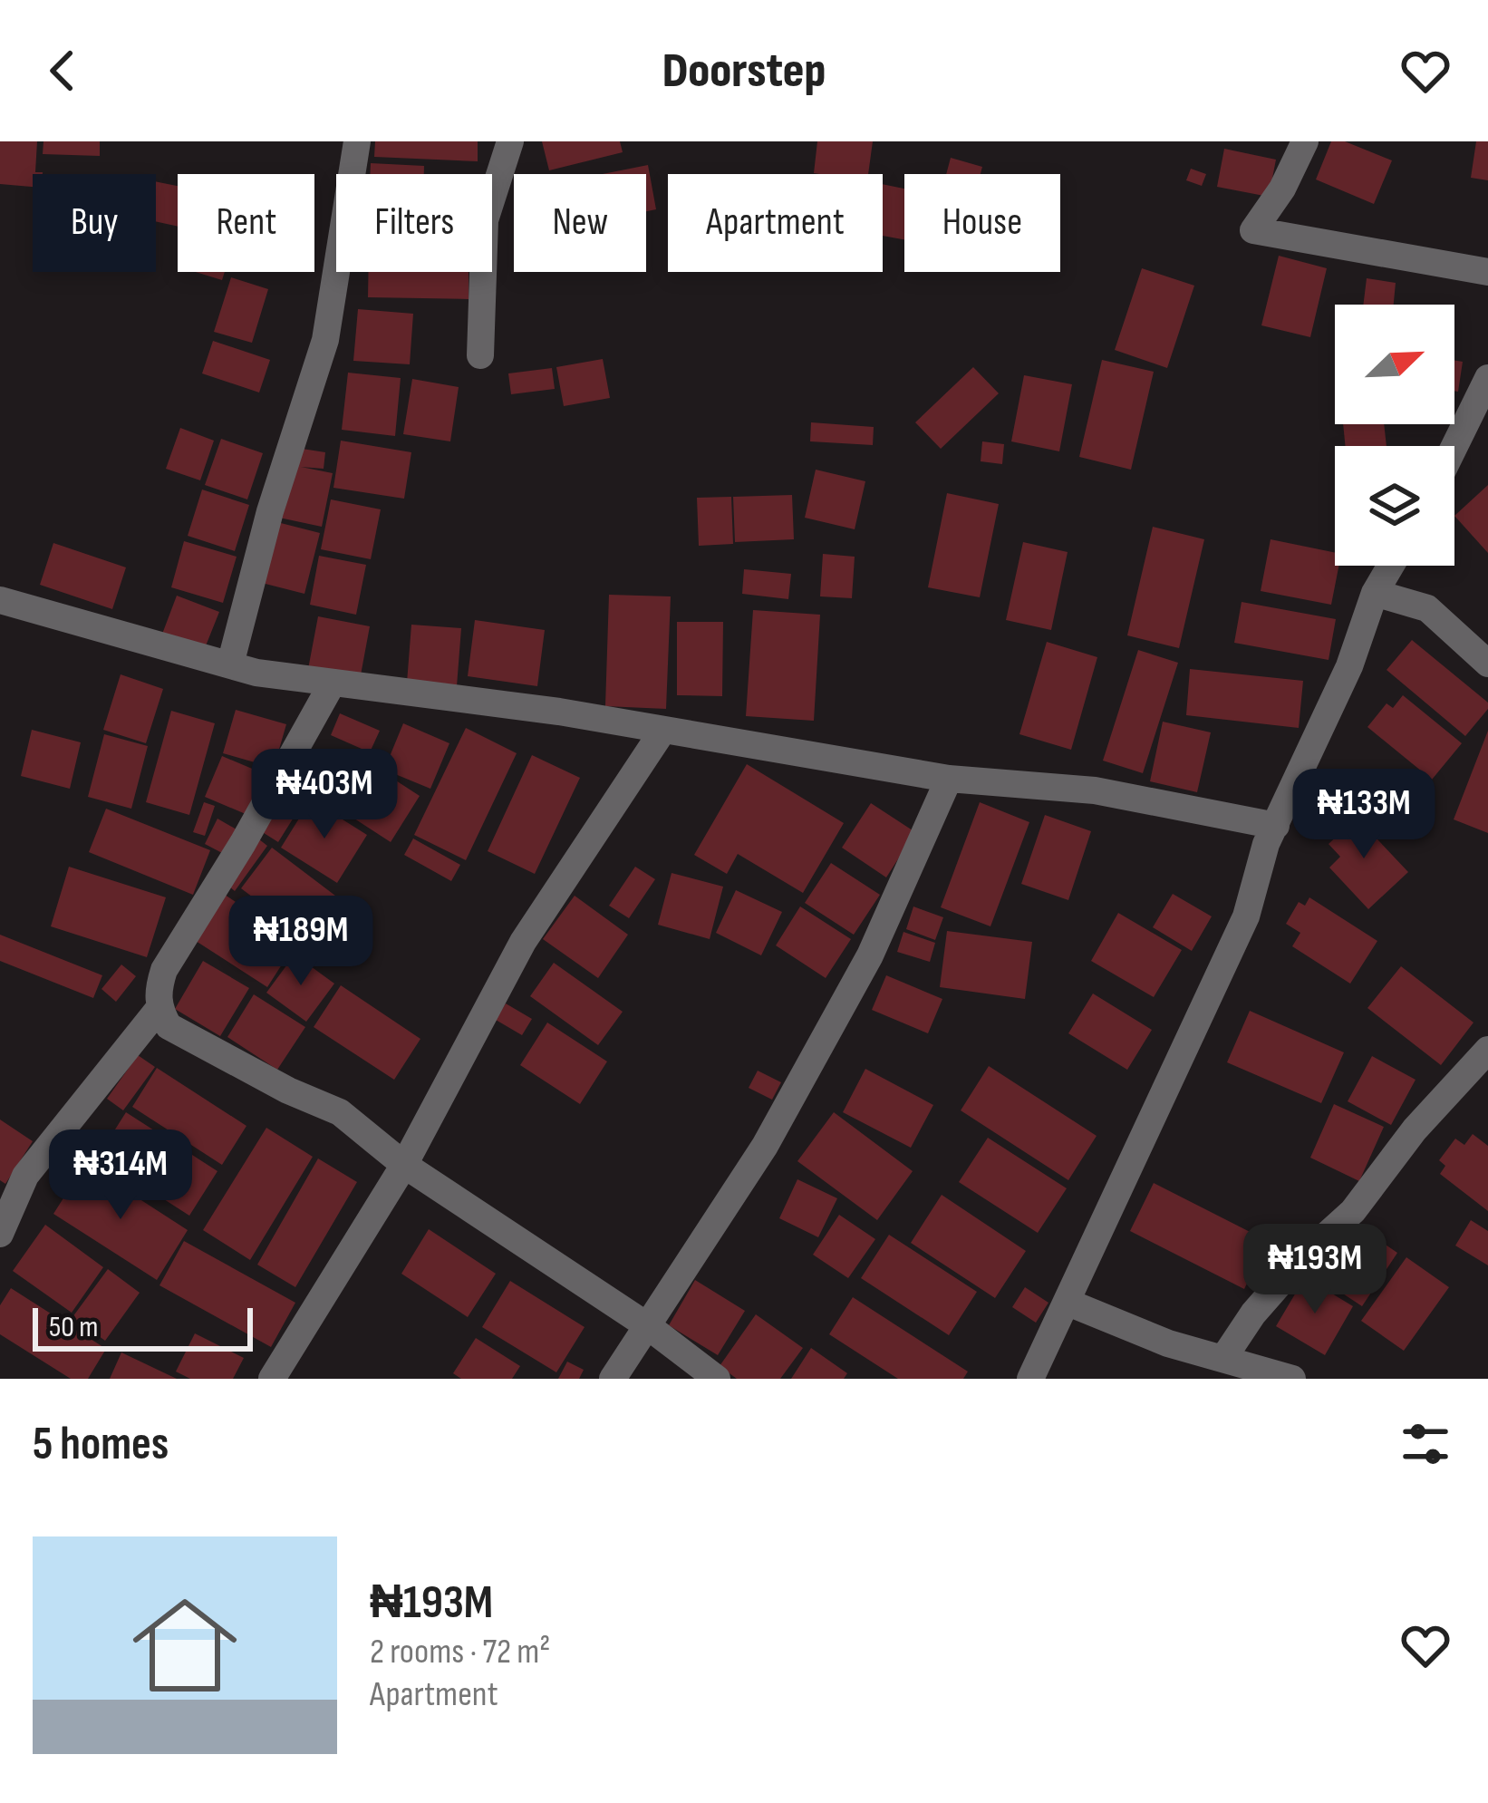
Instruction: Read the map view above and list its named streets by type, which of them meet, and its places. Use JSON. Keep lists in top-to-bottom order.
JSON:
{
  "scale_bar": "50 m",
  "north": "top right",
  "page": {
    "header": "Doorstep",
    "chip": [
      "Buy",
      "Rent",
      "Filters",
      "New",
      "Apartment",
      "House"
    ],
    "price": [
      "₦403M",
      "₦133M",
      "₦189M",
      "₦314M",
      "₦193M"
    ],
    "scale": "50 m",
    "heading": "5 homes",
    "list": [
      {
        "name": "₦193M",
        "note": "2 rooms · 72 m² · Apartment"
      }
    ]
  }
}
